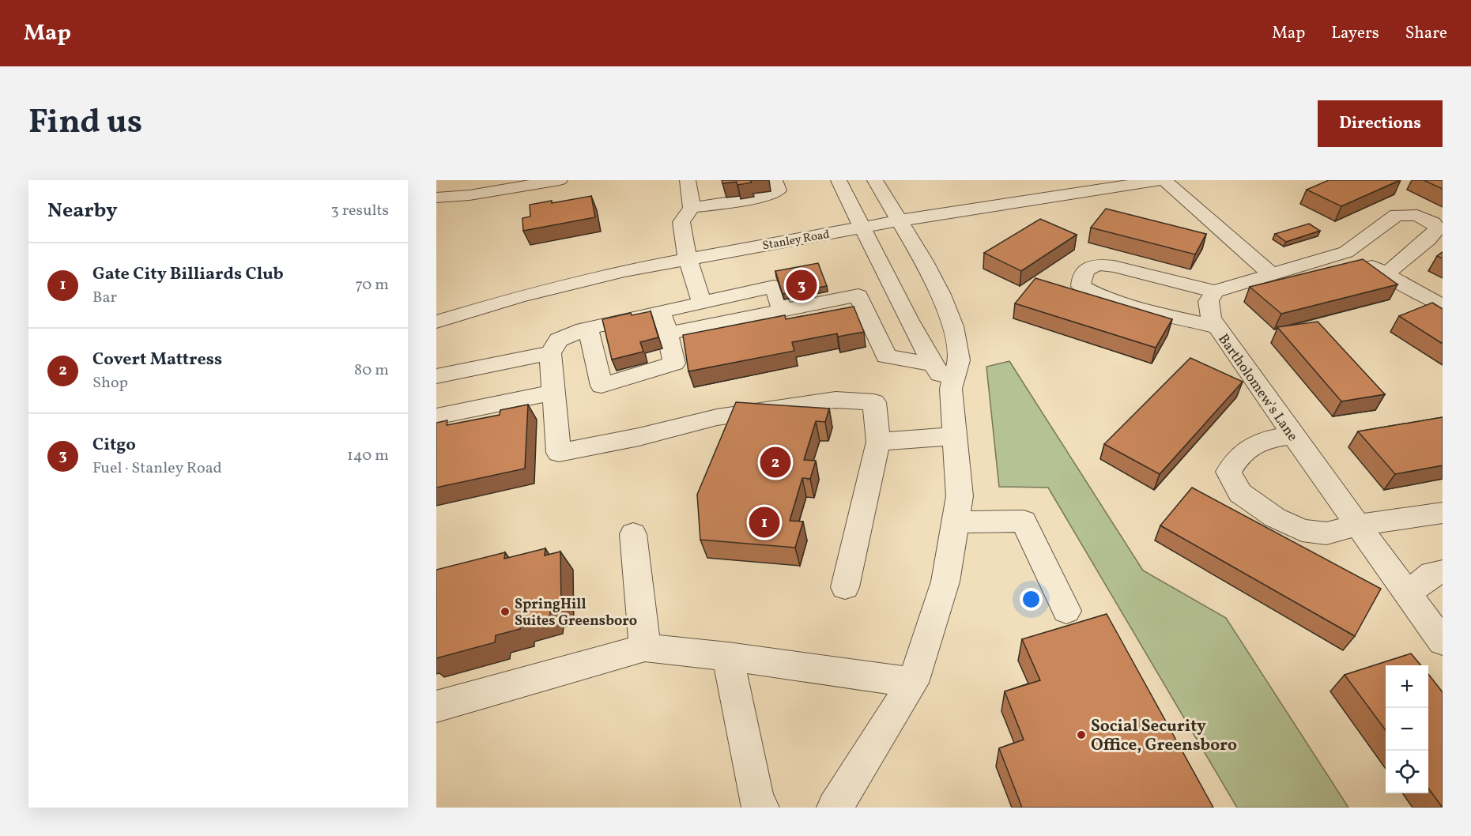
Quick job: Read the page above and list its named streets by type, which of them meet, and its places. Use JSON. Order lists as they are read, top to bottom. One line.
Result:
{"streets":{"street":["Stanley Road","Bartholomew's Lane"]},"places":["SpringHill Suites Greensboro","Social Security Office, Greensboro"],"page":{"header":"Map","nav":["Map","Layers","Share"],"title":"Find us","buttons":"Directions","heading":["Nearby","3 results"],"list":[{"mark":"1","name":"Gate City Billiards Club","note":"Bar","value":"70 m"},{"mark":"2","name":"Covert Mattress","note":"Shop","value":"80 m"},{"mark":"3","name":"Citgo","note":"Fuel · Stanley Road","value":"140 m"}],"pins":["3","2","1"],"map_buttons":["+","−"]}}
